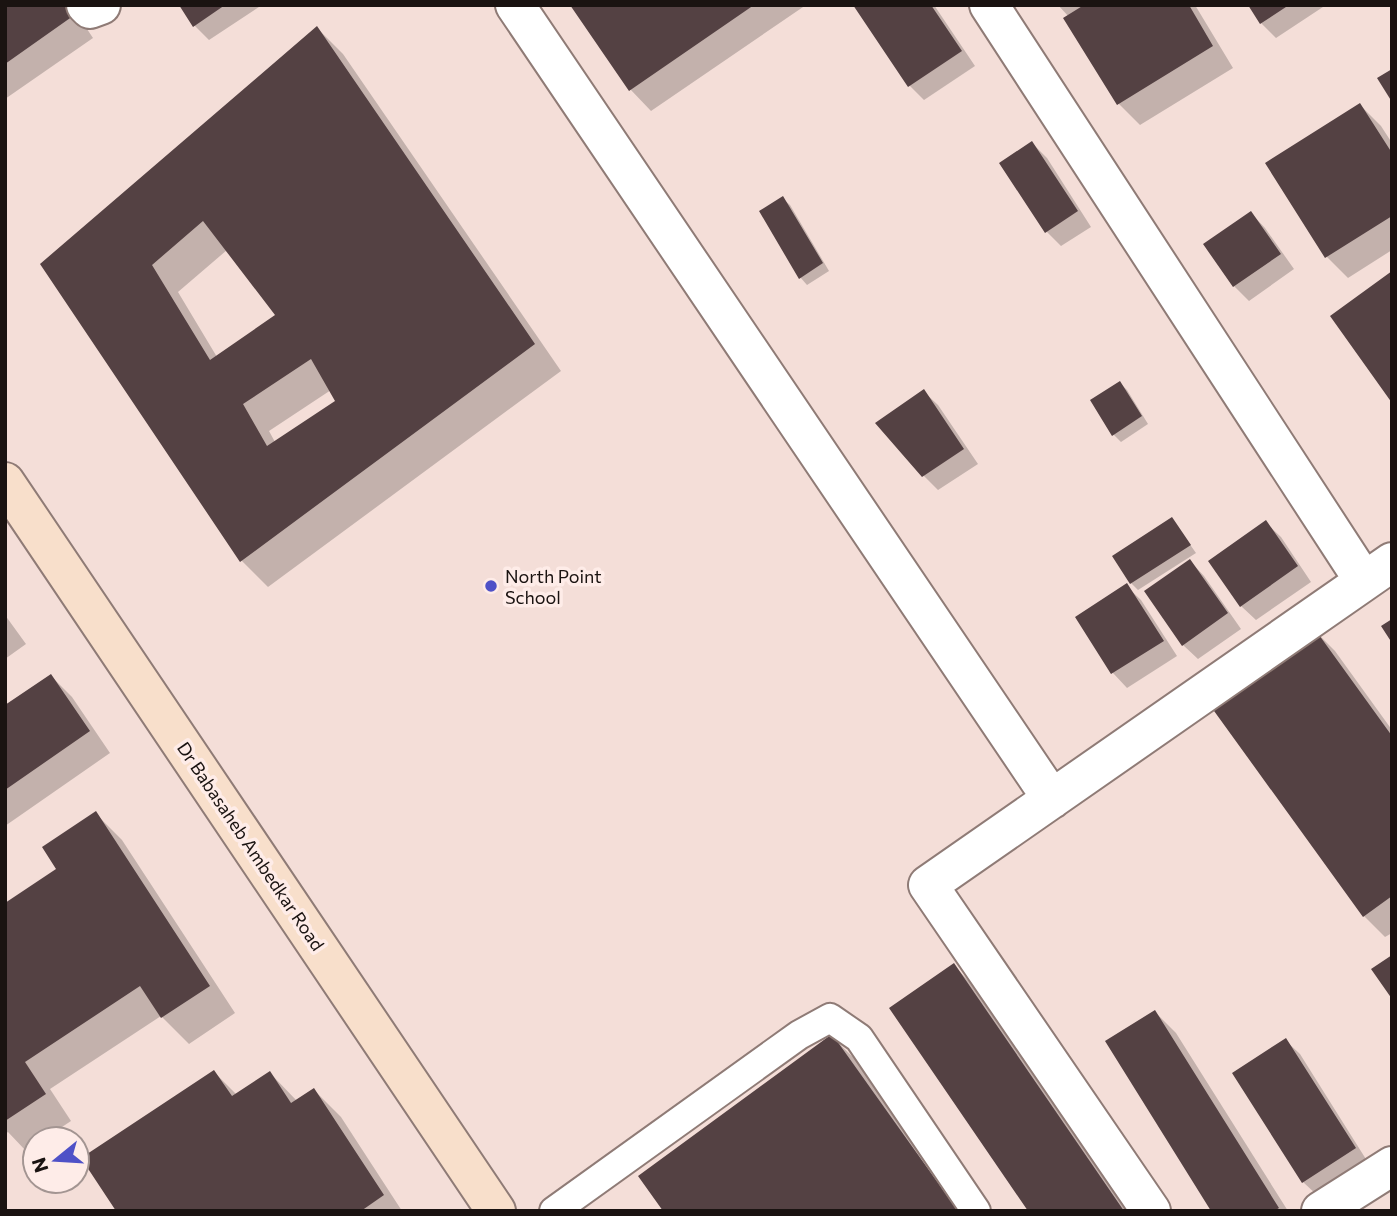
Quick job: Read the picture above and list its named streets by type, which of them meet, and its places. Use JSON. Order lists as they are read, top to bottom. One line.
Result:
{"streets":{"street":["Dr Babasaheb Ambedkar Road"]},"places":["North Point School"],"north":"left"}
